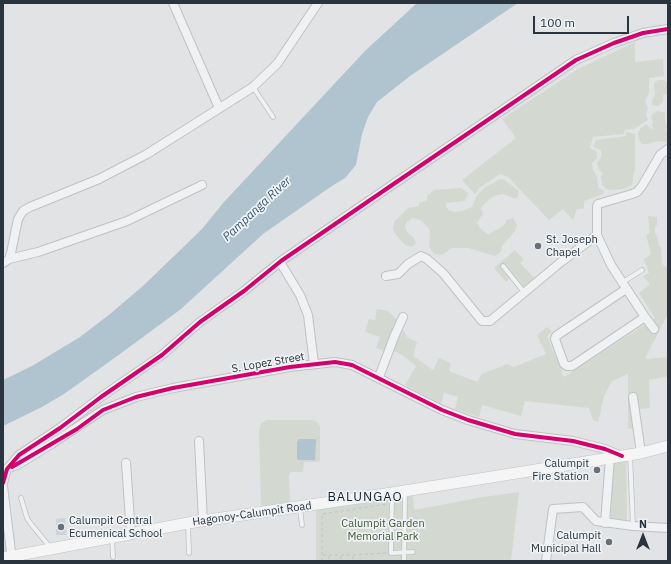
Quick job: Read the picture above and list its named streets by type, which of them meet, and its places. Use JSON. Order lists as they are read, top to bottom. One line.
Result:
{"streets":{"main road":["Hagonoy-Calumpit Road"],"street":["S. Lopez Street"]},"crossings":[["S. Lopez Street","Hagonoy-Calumpit Road"]],"districts":["BALUNGAO"],"water":["Pampanga River"],"parks":["Calumpit Garden Memorial Park"],"places":["St. Joseph Chapel","Calumpit Fire Station","Calumpit Central Ecumenical School","Calumpit Municipal Hall"],"scale_bar":"100 m","north":"top"}
